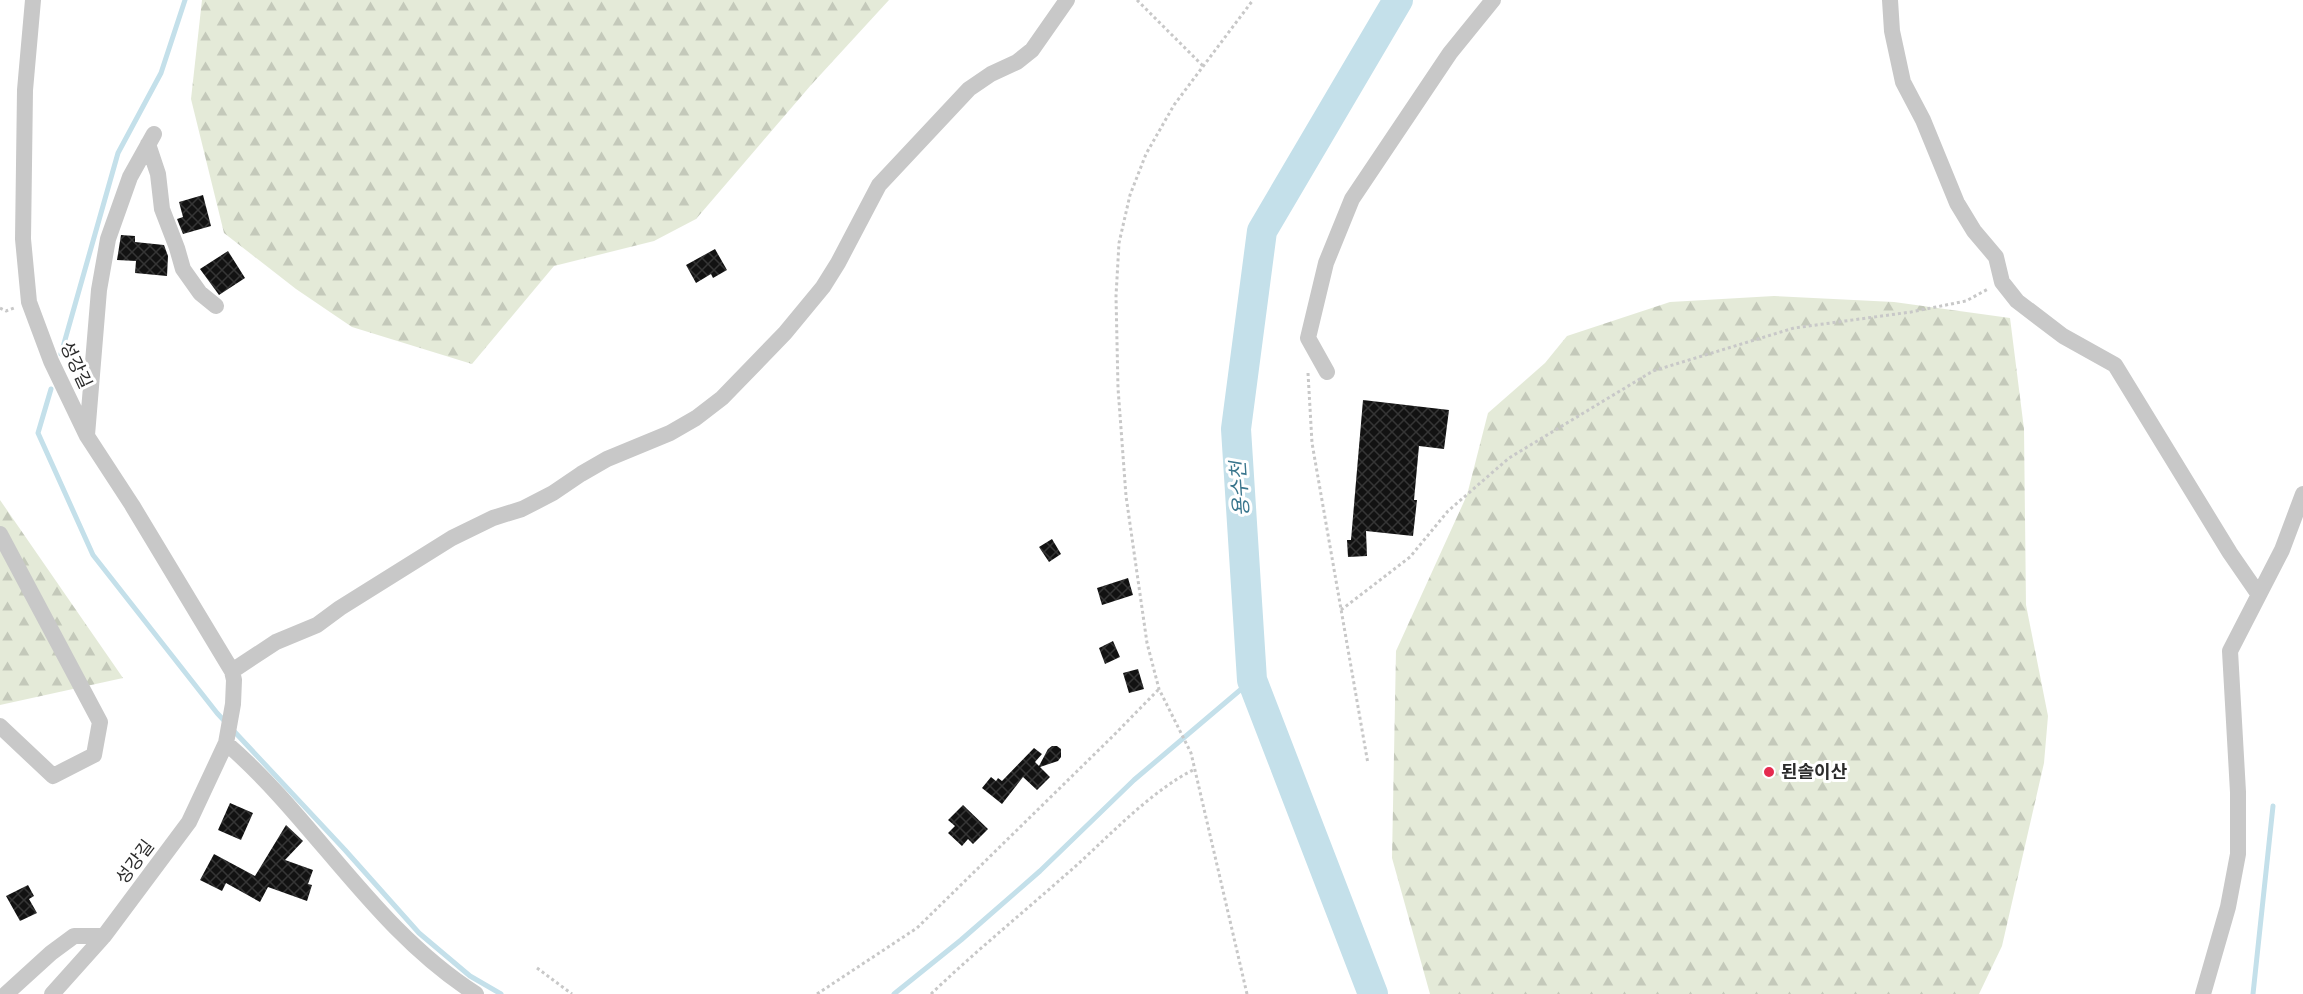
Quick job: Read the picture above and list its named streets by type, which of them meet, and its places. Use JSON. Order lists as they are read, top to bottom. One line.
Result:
{"streets":{"street":["성강길"]},"water":["용수천"],"places":["된솔이산"]}
